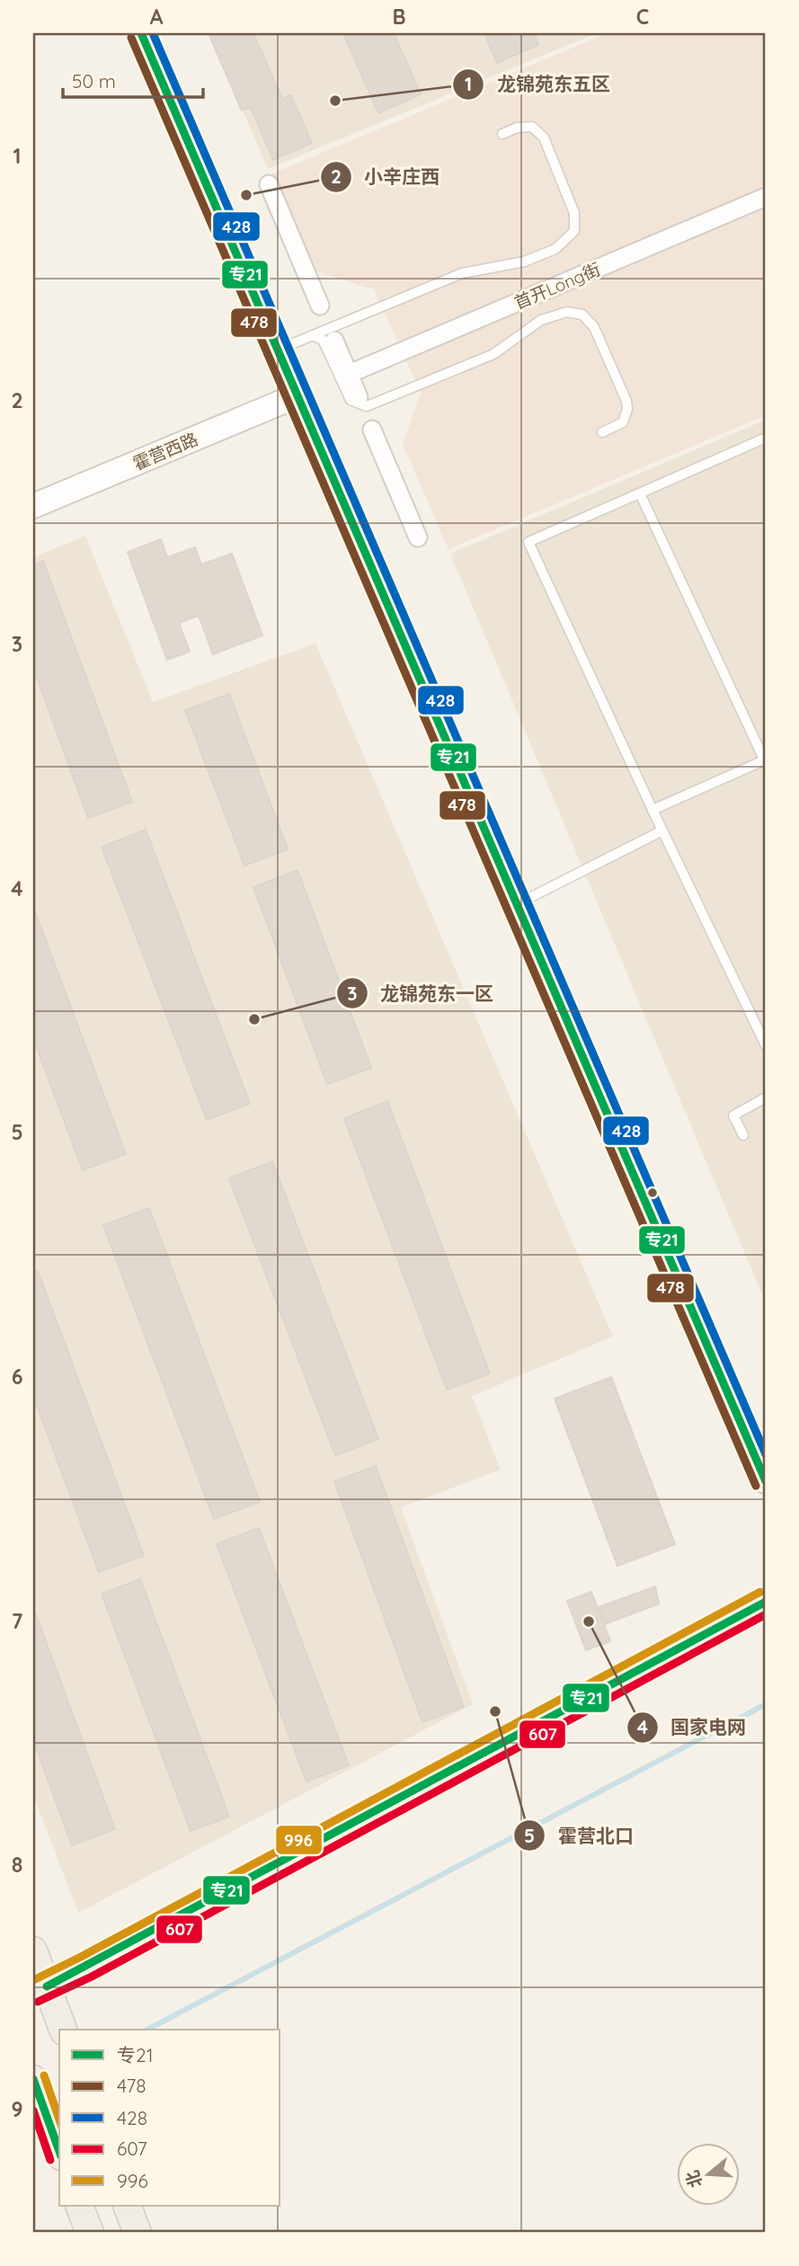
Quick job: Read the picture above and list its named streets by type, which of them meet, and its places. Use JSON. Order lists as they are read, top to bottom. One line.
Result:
{"streets":{"street":["首开Long街","霍营西路"]},"places":["龙锦苑东五区","小辛庄西","龙锦苑东一区","国家电网","霍营北口"],"lines":["transit line 专21","transit line 428","transit line 478","transit line 996","transit line 607"],"legend":["专21","478","428","607","996"],"scale_bar":"50 m","north":"left","grid":{"columns":["A","B","C"],"rows":["1","2","3","4","5","6","7","8","9"]}}
